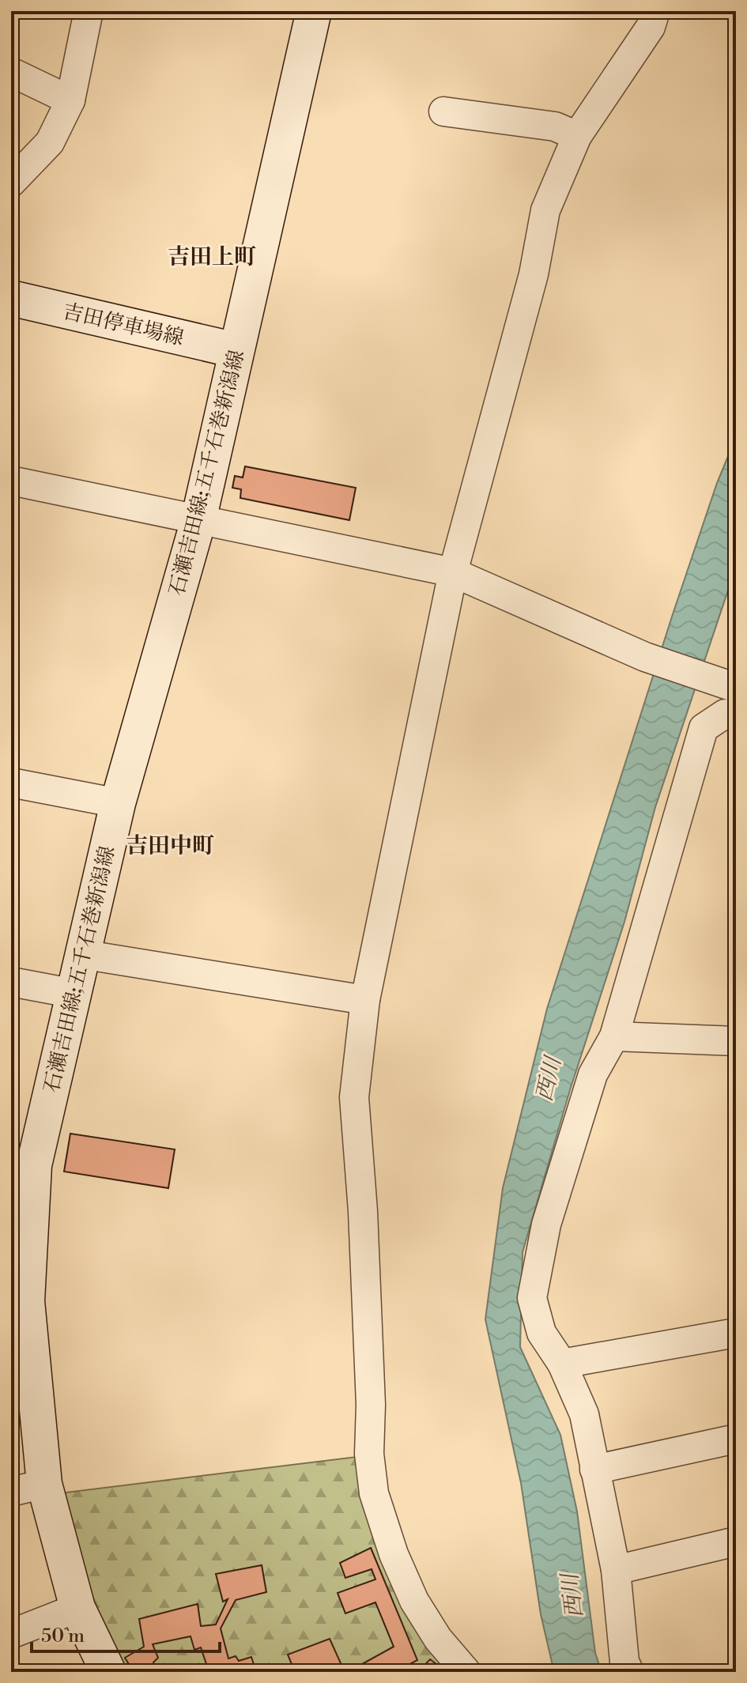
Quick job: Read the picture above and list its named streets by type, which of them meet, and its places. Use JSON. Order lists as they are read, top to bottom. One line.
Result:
{"streets":{"main road":["吉田停車場線","石瀬吉田線;五千石巻新潟線"]},"crossings":[["吉田停車場線","石瀬吉田線;五千石巻新潟線"]],"districts":["吉田上町","吉田中町"],"water":["西川"],"scale_bar":"50 m"}
